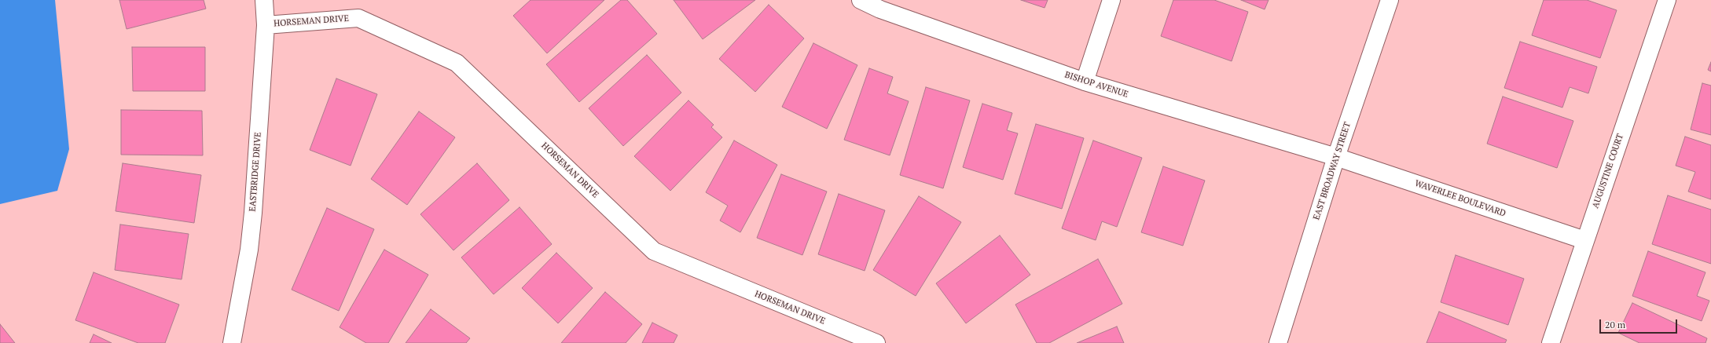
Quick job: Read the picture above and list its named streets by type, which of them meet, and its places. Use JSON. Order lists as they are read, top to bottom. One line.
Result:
{"streets":{"street":["HORSEMAN DRIVE","BISHOP AVENUE","EAST BROADWAY STREET","AUGUSTINE COURT","EASTBRIDGE DRIVE","WAVERLEE BOULEVARD"]},"crossings":[["HORSEMAN DRIVE","EASTBRIDGE DRIVE"],["BISHOP AVENUE","EAST BROADWAY STREET"],["BISHOP AVENUE","WAVERLEE BOULEVARD"],["EAST BROADWAY STREET","WAVERLEE BOULEVARD"],["AUGUSTINE COURT","WAVERLEE BOULEVARD"]],"scale_bar":"20 m"}
